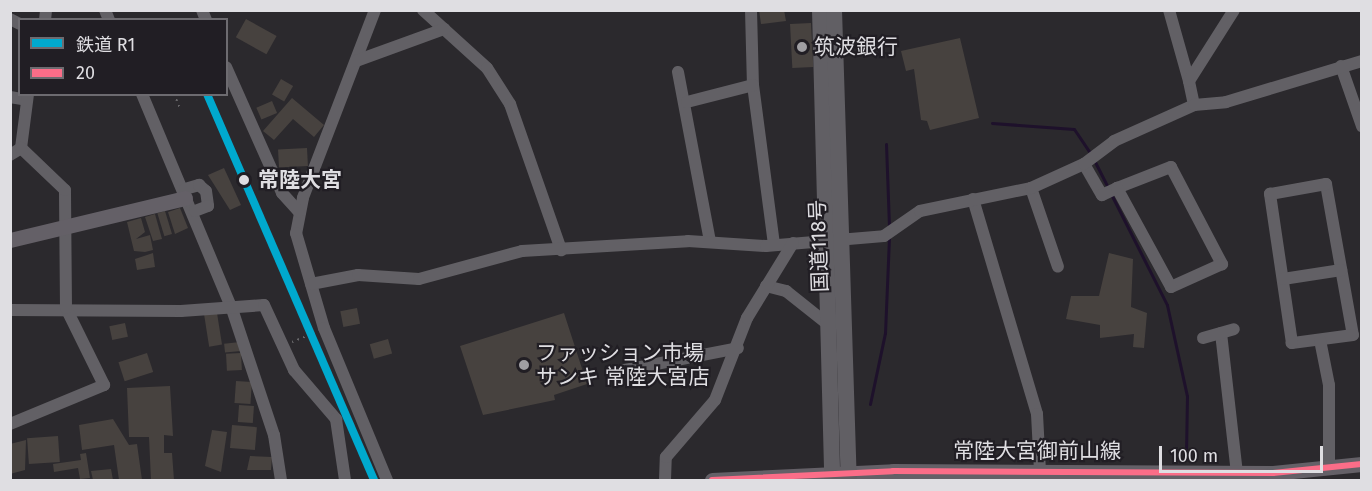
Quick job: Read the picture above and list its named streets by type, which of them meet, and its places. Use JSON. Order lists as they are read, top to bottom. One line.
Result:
{"streets":{"highway":["国道118号"],"main road":["常陸大宮御前山線"]},"crossings":[["国道118号","常陸大宮御前山線"]],"places":["筑波銀行","常陸大宮","ファッション市場 サンキ 常陸大宮店"],"lines":["rail line R1","transit line 20"],"legend":["鉄道 R1","20"],"scale_bar":"100 m"}
